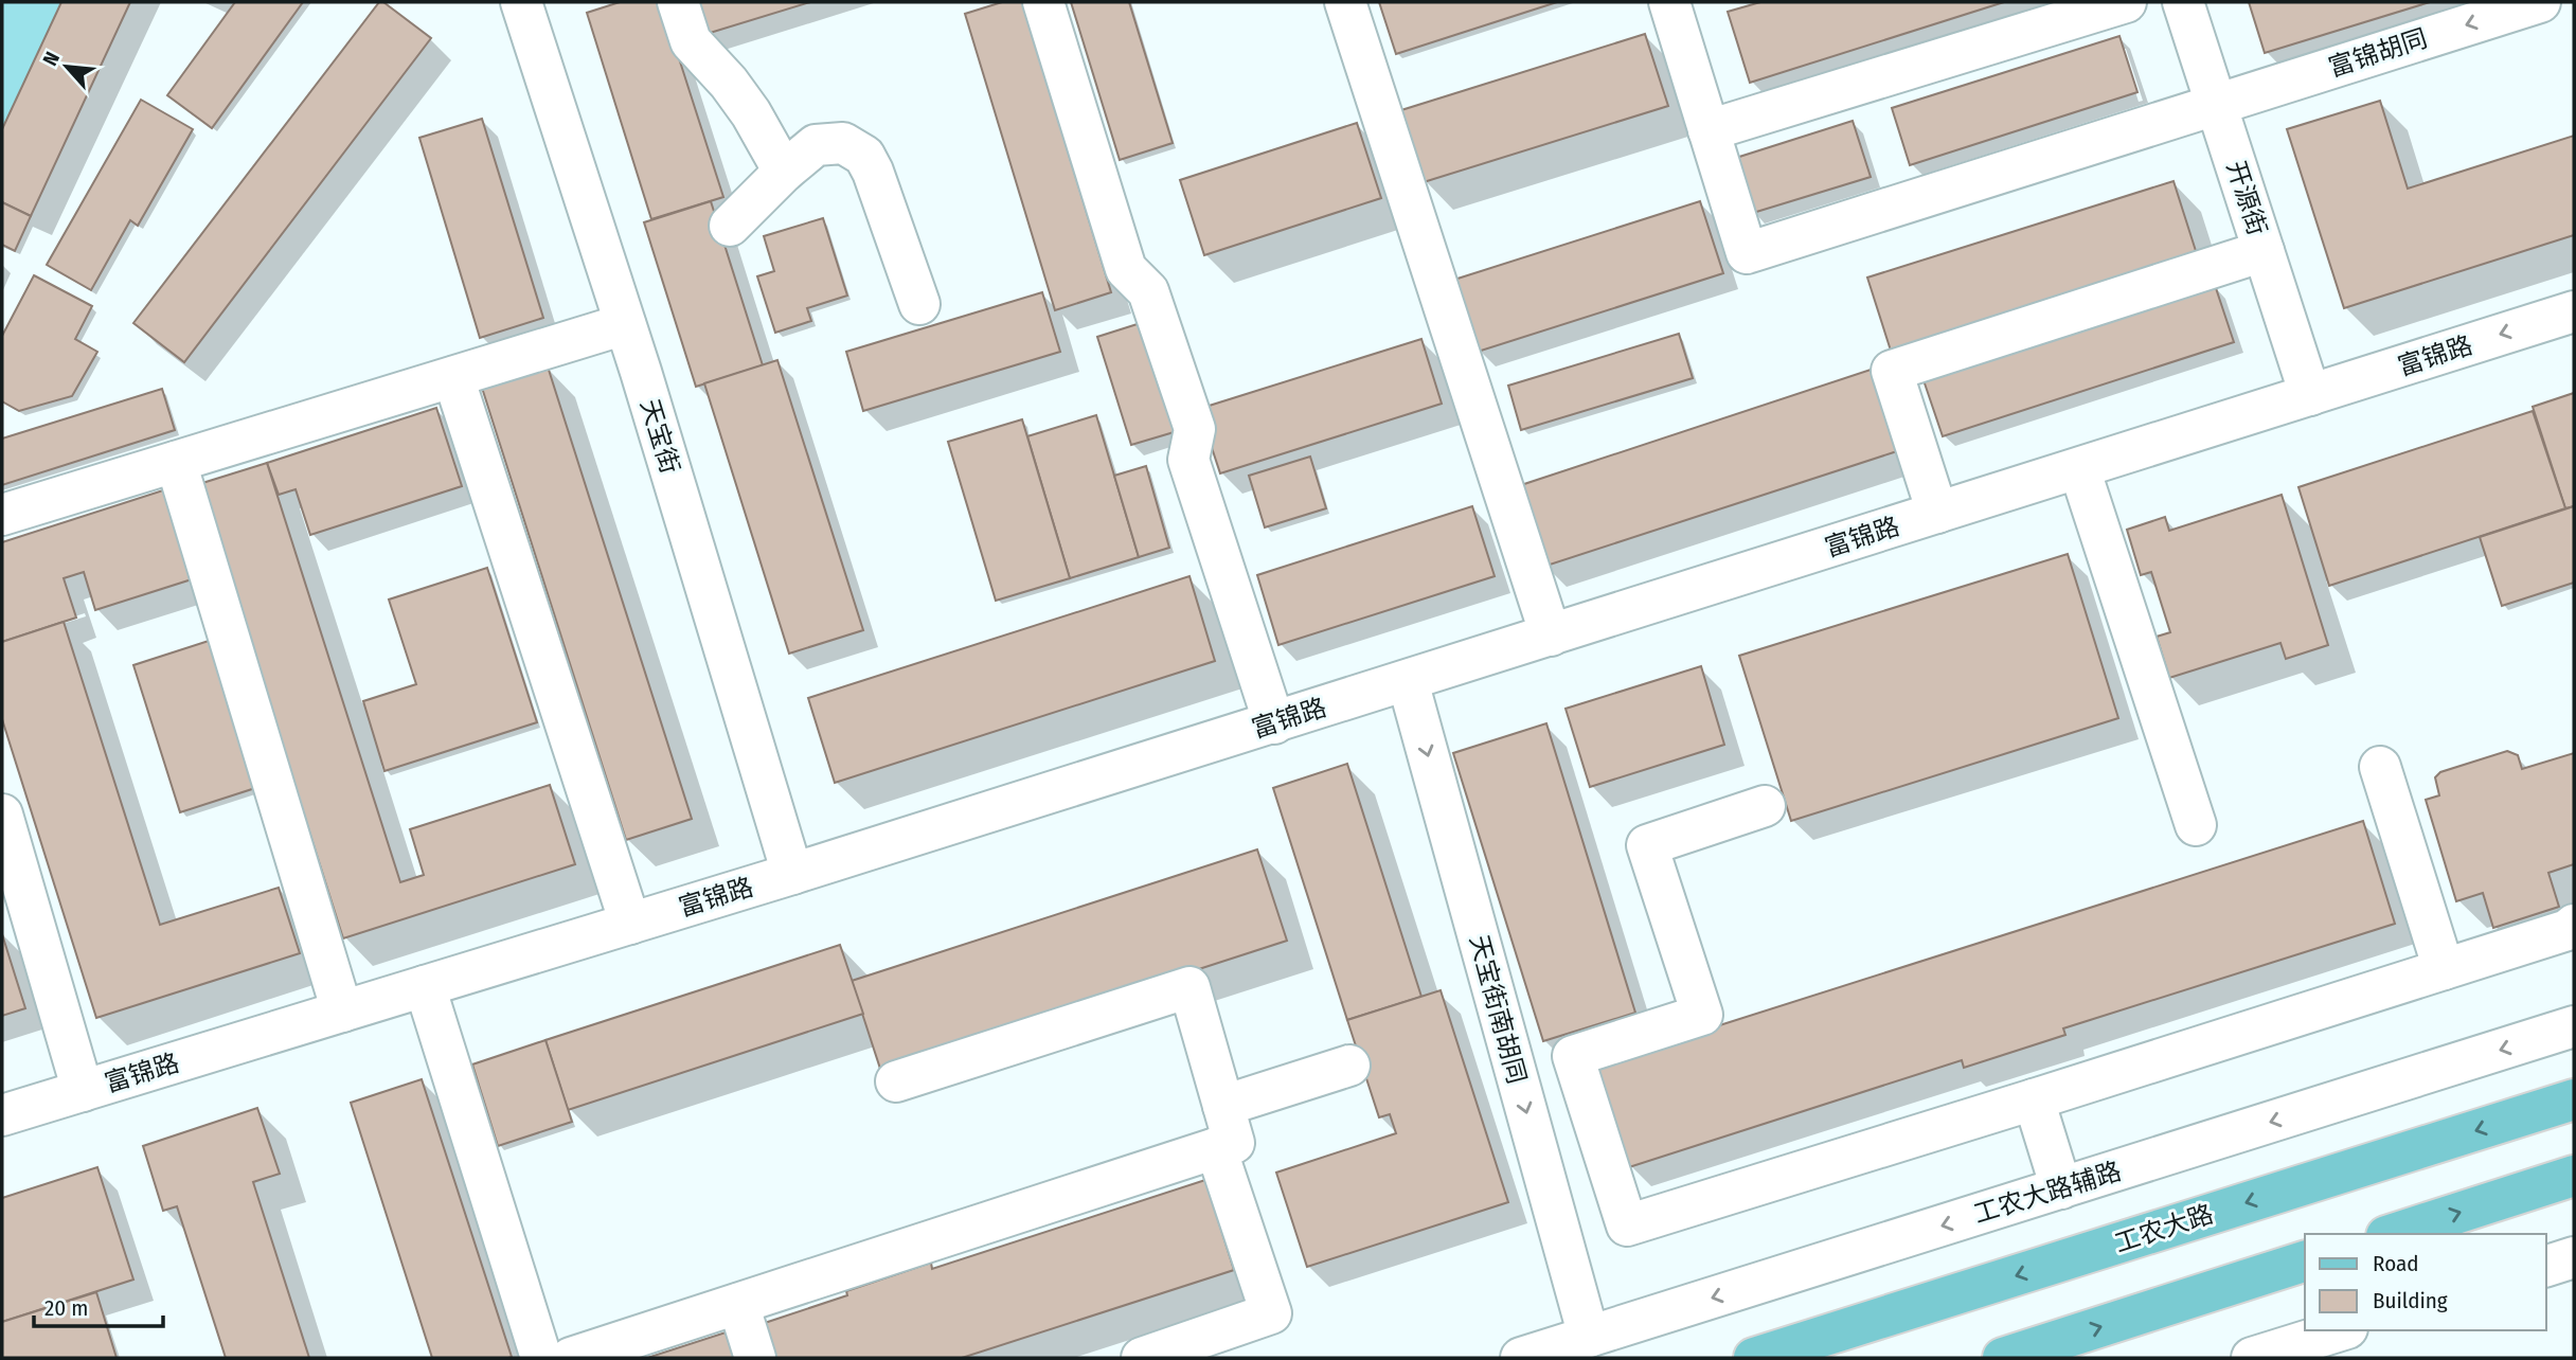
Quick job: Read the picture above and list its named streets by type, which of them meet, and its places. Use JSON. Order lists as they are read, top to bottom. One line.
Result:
{"streets":{"main road":["工农大路"],"street":["富锦胡同","开源街","富锦路","天宝街","天宝街南胡同","工农大路辅路"]},"crossings":[["富锦胡同","开源街"],["开源街","富锦路"],["富锦路","天宝街"],["富锦路","天宝街南胡同"],["天宝街南胡同","工农大路辅路"]],"one_way":["富锦胡同","天宝街南胡同"],"legend":["Road","Building"],"scale_bar":"20 m","north":"top left"}
